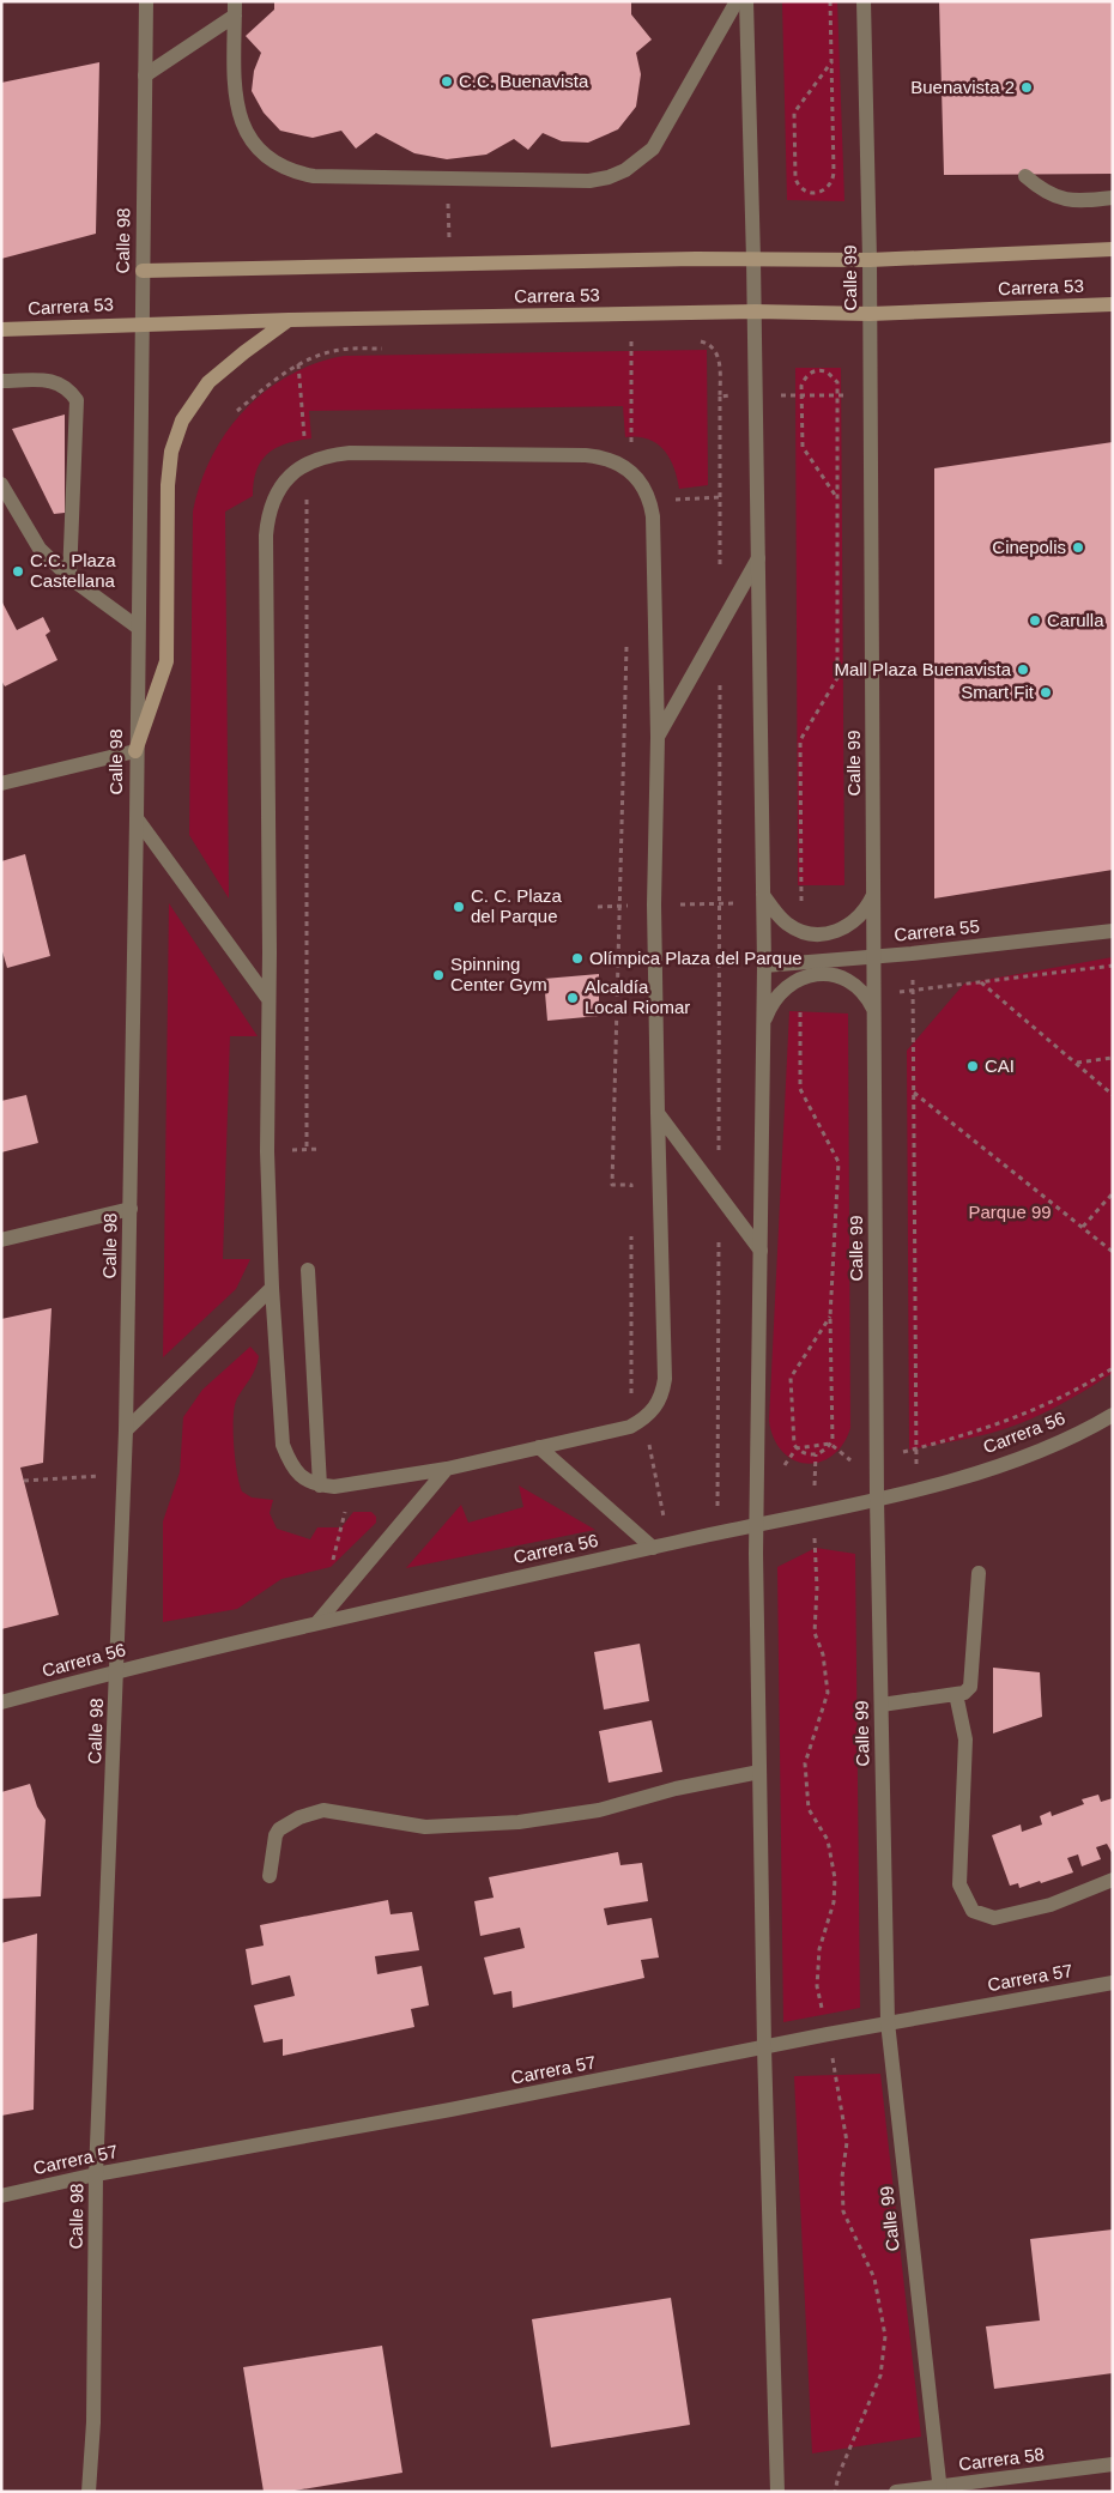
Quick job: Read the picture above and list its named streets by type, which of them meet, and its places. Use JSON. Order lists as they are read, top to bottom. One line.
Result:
{"streets":{"main road":["Carrera 53"],"street":["Calle 98","Calle 99","Carrera 55","Carrera 56","Carrera 57","Carrera 58"]},"crossings":[["Calle 98","Carrera 53"],["Calle 98","Carrera 56"],["Calle 98","Carrera 57"],["Calle 99","Carrera 53"],["Calle 99","Carrera 55"],["Calle 99","Carrera 56"],["Calle 99","Carrera 57"],["Calle 99","Carrera 58"]],"parks":["Parque 99"],"places":["C.C. Buenavista","Buenavista 2","Cinepolis","C.C. Plaza Castellana","Carulla","Mall Plaza Buenavista","Smart Fit","C. C. Plaza del Parque","Olímpica Plaza del Parque","Spinning Center Gym","Alcaldía Local Riomar","CAI"]}
